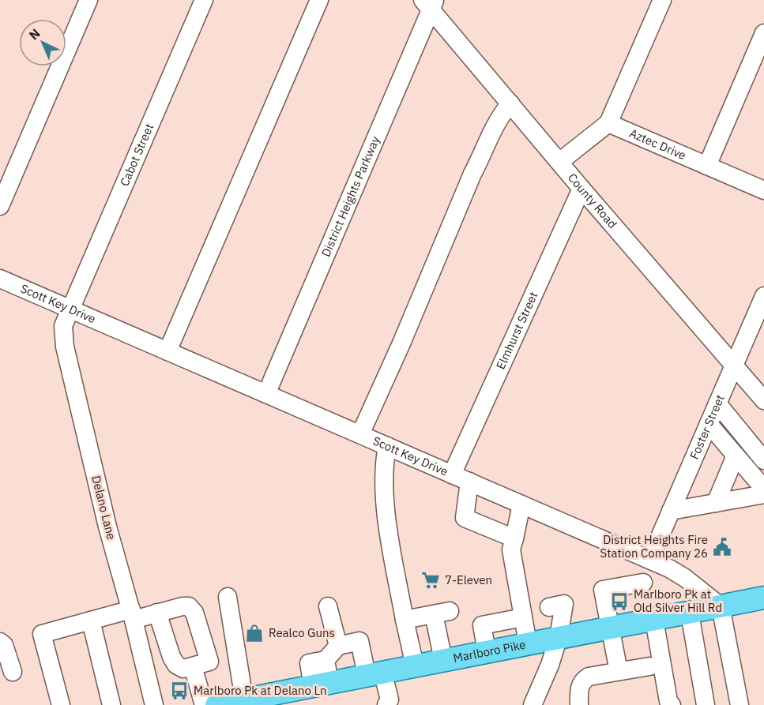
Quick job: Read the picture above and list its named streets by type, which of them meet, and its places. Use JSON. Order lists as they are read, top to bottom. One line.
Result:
{"streets":{"main road":["Marlboro Pike"],"street":["Aztec Drive","Cabot Street","District Heights Parkway","County Road","Scott Key Drive","Elmhurst Street","Foster Street","Delano Lane"]},"crossings":[["Cabot Street","Scott Key Drive"],["Cabot Street","Delano Lane"],["District Heights Parkway","County Road"],["District Heights Parkway","Scott Key Drive"],["County Road","Elmhurst Street"],["County Road","Foster Street"],["Scott Key Drive","Elmhurst Street"],["Scott Key Drive","Foster Street"],["Scott Key Drive","Delano Lane"],["Scott Key Drive","Marlboro Pike"]],"places":{"public building":["District Heights Fire Station Company 26"],"supermarket":["7-Eleven"],"bus stop":["Marlboro Pk at Old Silver Hill Rd","Marlboro Pk at Delano Ln"],"shop":["Realco Guns"]},"north":"top left"}
